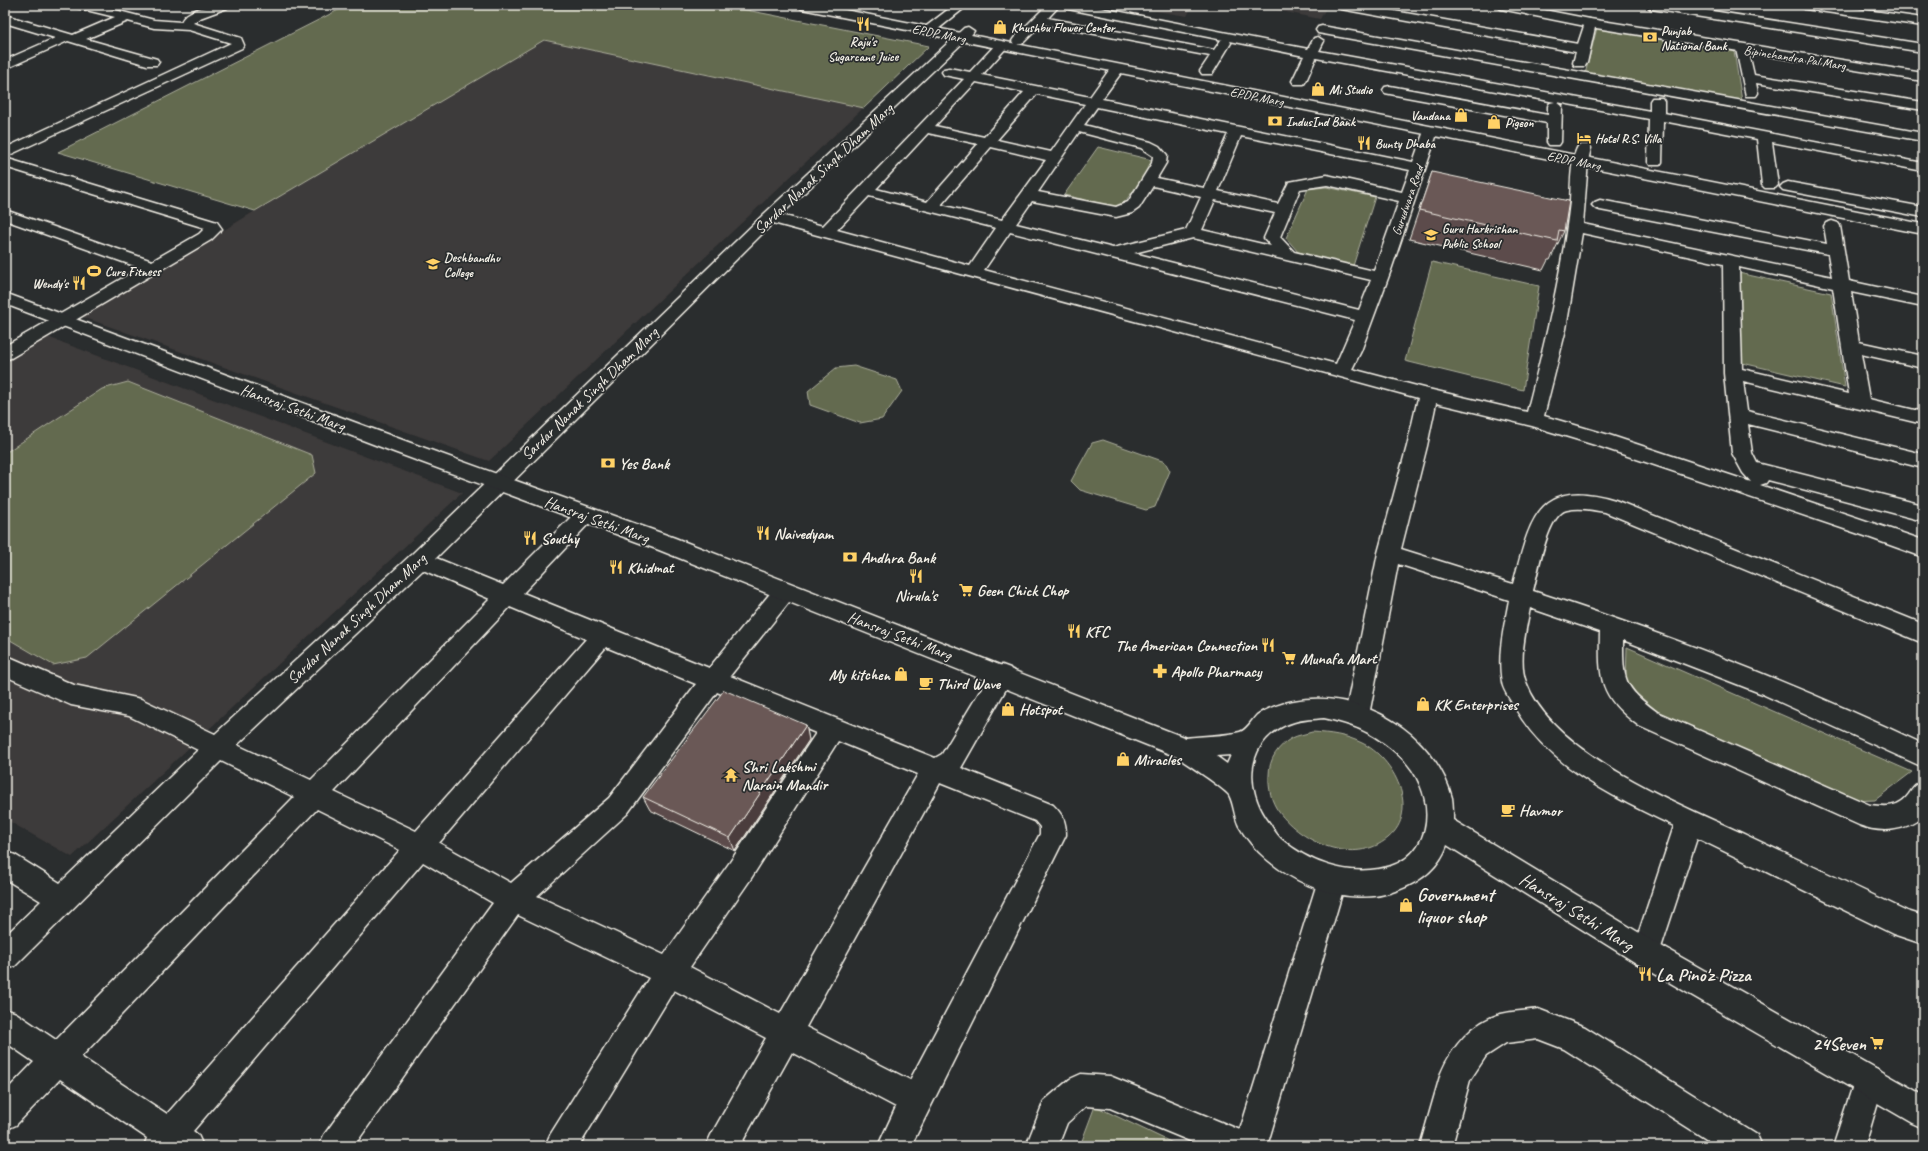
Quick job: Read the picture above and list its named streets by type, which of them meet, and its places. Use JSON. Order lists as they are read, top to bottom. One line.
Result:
{"streets":{"street":["EPDP Marg","Bipinchandra Pal Marg","Sardar Nanak Singh Dham Marg","Gurudwara Road","Hansraj Sethi Marg"]},"crossings":[["EPDP Marg","Sardar Nanak Singh Dham Marg"],["EPDP Marg","Gurudwara Road"],["Sardar Nanak Singh Dham Marg","Hansraj Sethi Marg"]],"places":{"restaurant":["Raju's Sugarcane Juice","Bunty Dhaba","Wendy's","Naivedyam","Southy","Khidmat","Nirula's","KFC","The American Connection","La Pino'z Pizza"],"shop":["Khushbu Flower Center","Mi Studio","Vandana","Pigeon","My kitchen","KK Enterprises","Hotspot","Miracles","Government liquor shop"],"bank":["Punjab National Bank","IndusInd Bank","Yes Bank","Andhra Bank"],"hotel":["Hotel R.S. Villa"],"school or university":["Guru Harkrishan Public School","Deshbandhu College"],"sports":["Cure Fitness"],"supermarket":["Geen Chick Chop","Munafa Mart","24Seven"],"pharmacy":["Apollo Pharmacy"],"cafe":["Third Wave","Havmor"],"temple":["Shri Lakshmi Narain Mandir"]}}
